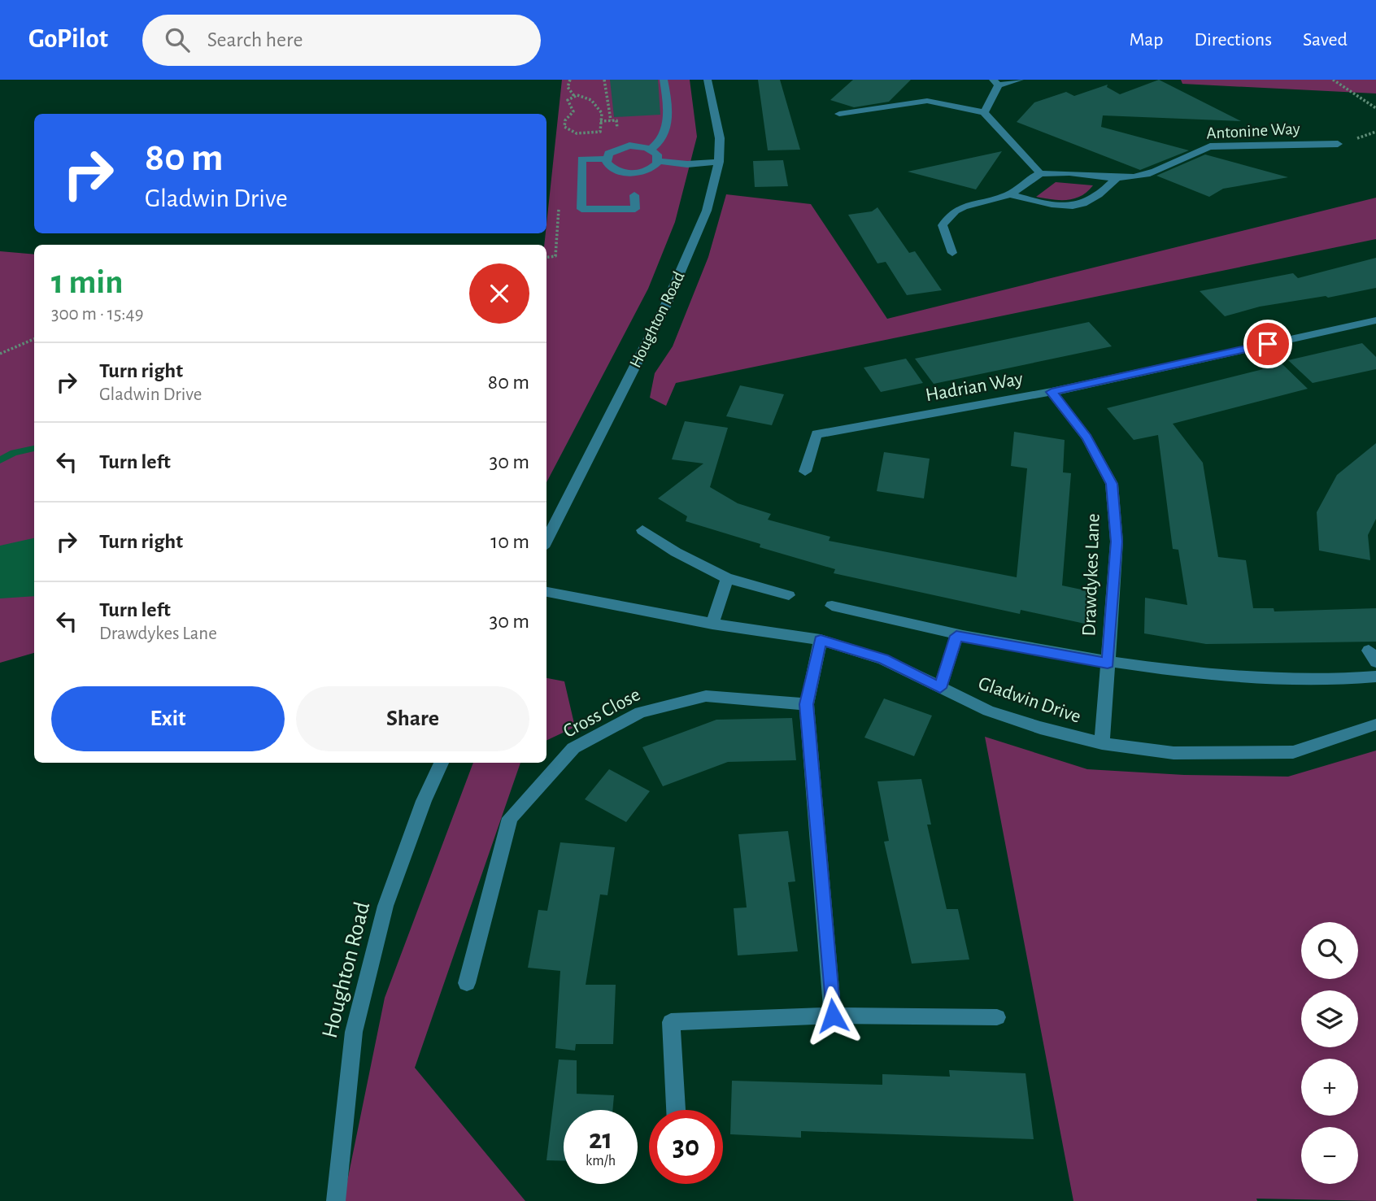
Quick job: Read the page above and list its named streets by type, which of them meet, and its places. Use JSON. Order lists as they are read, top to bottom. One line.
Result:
{"streets":{"street":["Antonine Way","Houghton Road","Hadrian Way","Drawdykes Lane","Gladwin Drive","Cross Close"]},"crossings":[["Hadrian Way","Drawdykes Lane"],["Drawdykes Lane","Gladwin Drive"]],"page":{"header":"GoPilot","search":"Search here","nav":["Map","Directions","Saved"],"turn":["80 m","Gladwin Drive"],"heading":["1 min","300 m · 15:49"],"list":[{"name":"Turn right","note":"Gladwin Drive","value":"80 m"},{"name":"Turn left","value":"30 m"},{"name":"Turn right","value":"10 m"},{"name":"Turn left","note":"Drawdykes Lane","value":"30 m"}],"buttons":["Exit","Share"],"map_buttons":["+","−"],"speed":"21 km/h","limit":"30"}}
